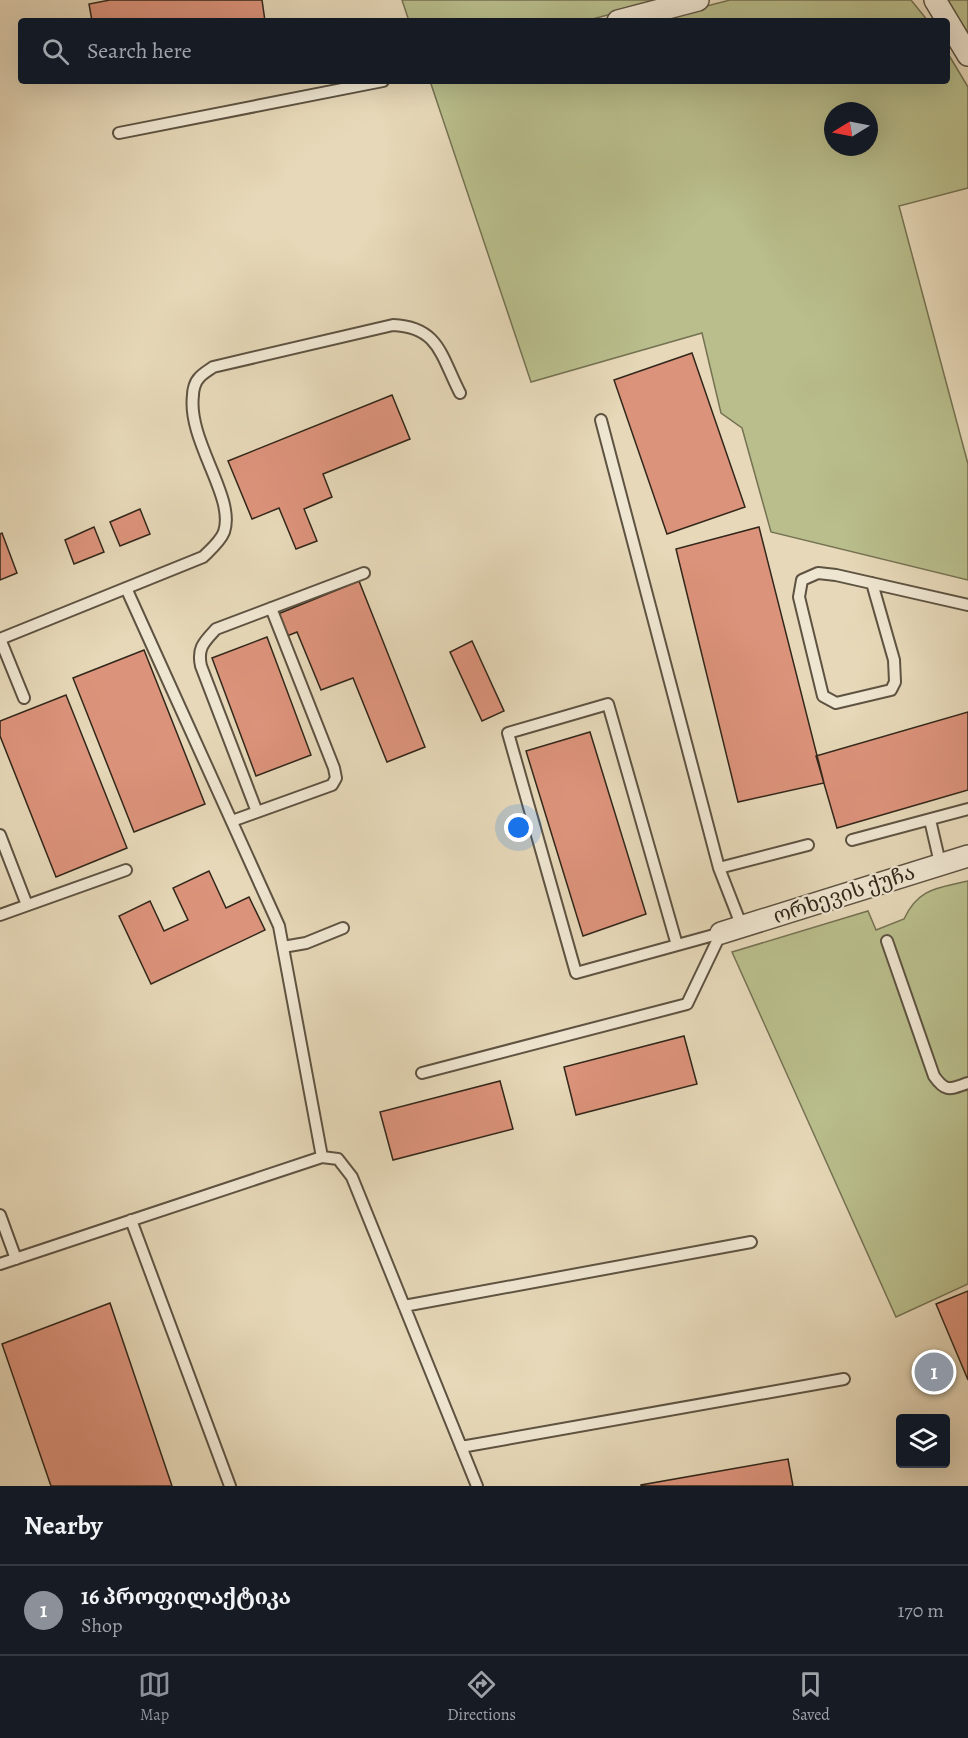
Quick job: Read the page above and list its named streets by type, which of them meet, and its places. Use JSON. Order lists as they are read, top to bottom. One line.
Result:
{"streets":{"street":["ორხევის ქუჩა"]},"north":"left","page":{"search":"Search here","pins":"1","heading":"Nearby","list":[{"mark":"1","name":"16 პროფილაქტიკა","note":"Shop","value":"170 m"}],"nav":["Map","Directions","Saved"]}}
